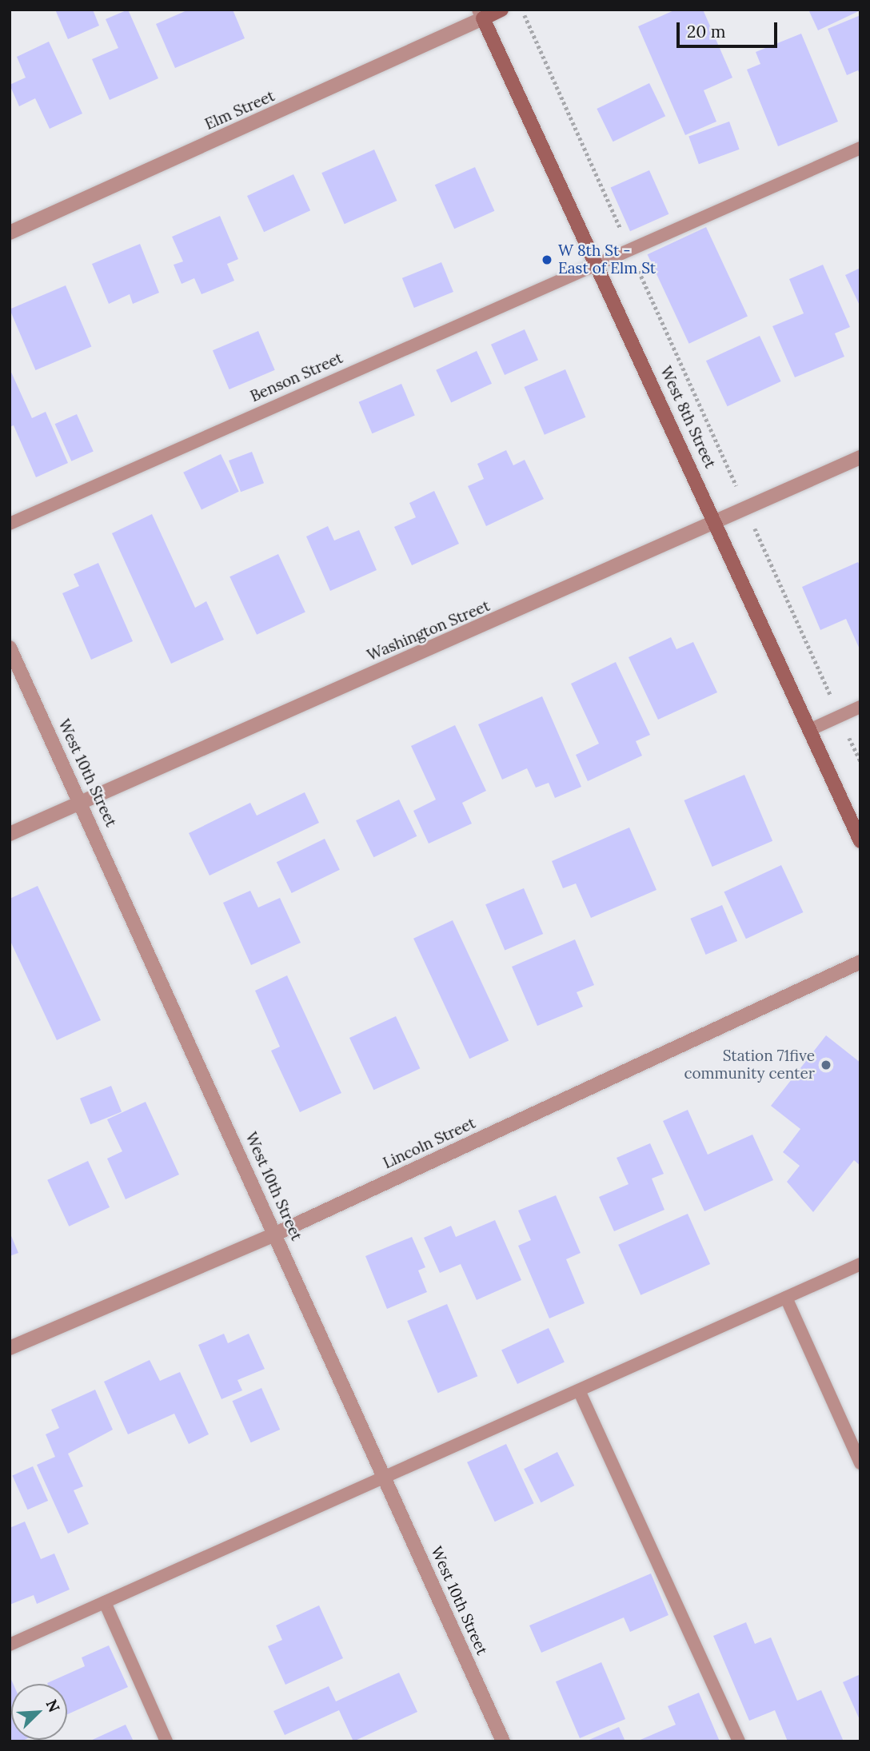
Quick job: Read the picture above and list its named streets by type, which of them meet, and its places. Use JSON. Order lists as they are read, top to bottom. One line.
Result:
{"streets":{"main road":["West 8th Street"],"street":["Elm Street","Washington Street","West 10th Street","Lincoln Street"],"lane":["Benson Street"]},"crossings":[["Elm Street","West 8th Street"],["Benson Street","West 8th Street"],["West 8th Street","Washington Street"],["Washington Street","West 10th Street"],["West 10th Street","Lincoln Street"]],"places":["W 8th St - East of Elm St","Station 71five community center"],"scale_bar":"20 m","north":"top right"}
